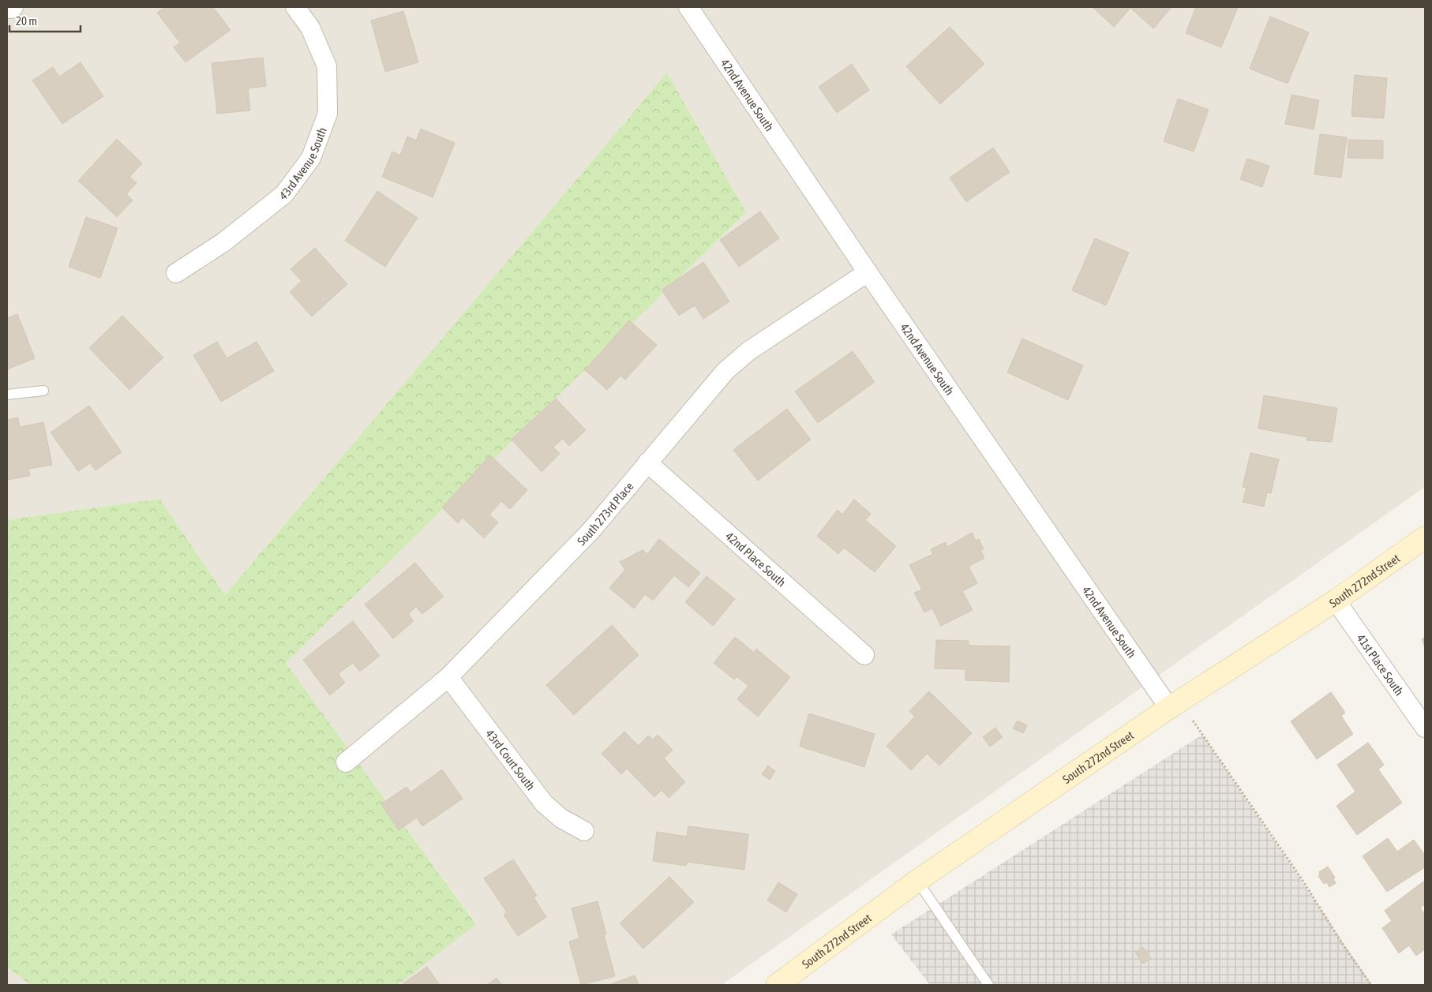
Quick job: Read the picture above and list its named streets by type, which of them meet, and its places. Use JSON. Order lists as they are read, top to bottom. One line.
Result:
{"streets":{"main road":["South 272nd Street"],"street":["42nd Avenue South","43rd Avenue South","South 273rd Place","42nd Place South","41st Place South","43rd Court South"]},"crossings":[["42nd Avenue South","South 273rd Place"],["42nd Avenue South","South 272nd Street"],["South 273rd Place","42nd Place South"],["South 273rd Place","43rd Court South"],["South 272nd Street","41st Place South"]],"scale_bar":"20 m"}
